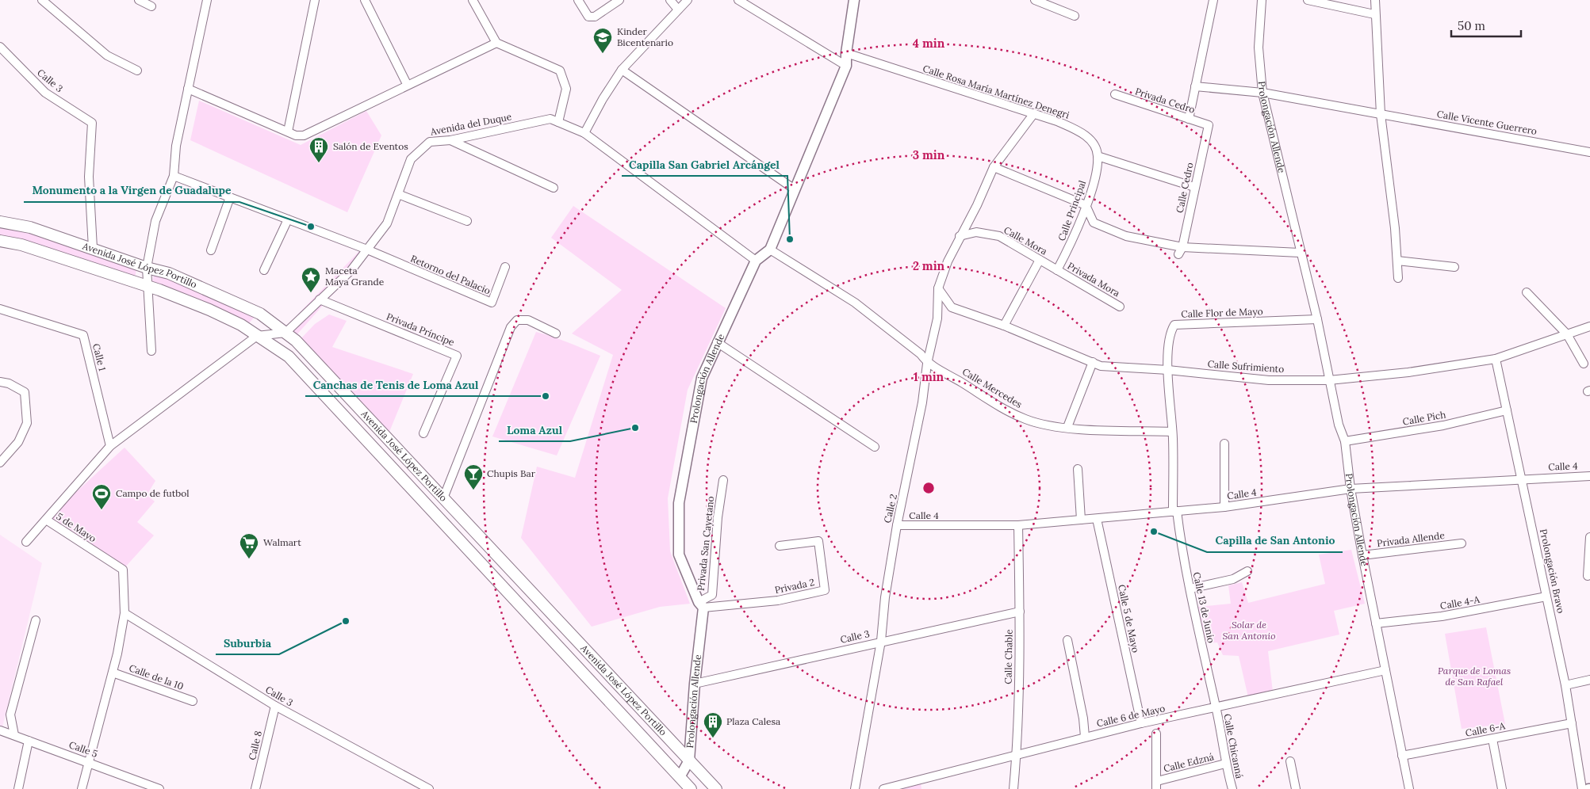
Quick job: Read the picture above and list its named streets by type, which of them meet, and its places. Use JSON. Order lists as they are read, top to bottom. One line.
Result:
{"streets":{"main road":["Avenida José López Portillo"],"street":["Calle 3","Calle Rosa María Martínez Denegri","Privada Cedro","Calle Vicente Guerrero","Avenida del Duque","Prolongación Allende","Calle Cedro","Calle Principal","Calle Mora","Retorno del Palacio","Privada Mora","Calle Flor de Mayo","Privada Príncipe","Calle 1","Calle Sufrimiento","Calle Mercedes","Calle Pich","Calle 4","Calle 2","5 de Mayo","Privada Allende","Privada San Cayetano","Prolongación Bravo","Privada 2","Calle 4-A","Calle 13 de Junio","Calle 5 de Mayo","Calle Chable","Calle de la 10","Calle 6 de Mayo","Calle 6-A","Calle 8","Calle Chicanná","Calle 5","Calle Edzná"]},"crossings":[["Calle 3","Prolongación Allende"],["Calle 3","Avenida José López Portillo"],["Calle 3","Calle 2"],["Calle 3","5 de Mayo"],["Calle 3","Calle Chable"],["Calle 3","Calle 8"],["Calle Rosa María Martínez Denegri","Prolongación Allende"],["Calle Rosa María Martínez Denegri","Calle Principal"],["Calle Rosa María Martínez Denegri","Calle 2"],["Privada Cedro","Calle Cedro"],["Calle Vicente Guerrero","Prolongación Allende"],["Avenida del Duque","Avenida José López Portillo"],["Avenida del Duque","Retorno del Palacio"],["Avenida del Duque","Privada Príncipe"],["Prolongación Allende","Avenida José López Portillo"],["Prolongación Allende","Calle Flor de Mayo"],["Prolongación Allende","Calle Sufrimiento"],["Prolongación Allende","Calle Mercedes"],["Prolongación Allende","Calle Pich"],["Prolongación Allende","Calle 4"],["Prolongación Allende","Privada Allende"],["Prolongación Allende","Privada San Cayetano"],["Prolongación Allende","Privada 2"],["Prolongación Allende","Calle 4-A"],["Prolongación Allende","Calle 6 de Mayo"],["Prolongación Allende","Calle 6-A"],["Calle Principal","Calle Mora"],["Calle Principal","Privada Mora"],["Calle Mora","Privada Mora"],["Calle Mora","Calle Sufrimiento"],["Calle Mora","Calle 2"],["Avenida José López Portillo","5 de Mayo"],["Calle Flor de Mayo","Calle Sufrimiento"],["Calle Flor de Mayo","Calle 13 de Junio"],["Calle 1","5 de Mayo"],["Calle Sufrimiento","Calle 2"],["Calle Sufrimiento","Prolongación Bravo"],["Calle Sufrimiento","Calle 13 de Junio"],["Calle Mercedes","Calle 2"],["Calle Mercedes","Calle 13 de Junio"],["Calle Pich","Prolongación Bravo"],["Calle 4","Calle 2"],["Calle 4","Prolongación Bravo"],["Calle 4","Calle 13 de Junio"],["Calle 4","Calle 5 de Mayo"],["Calle 4","Calle Chable"],["5 de Mayo","Calle de la 10"],["5 de Mayo","Calle 5"],["Privada San Cayetano","Privada 2"],["Prolongación Bravo","Calle 4-A"],["Prolongación Bravo","Calle 6-A"],["Calle 13 de Junio","Calle 6 de Mayo"],["Calle 13 de Junio","Calle Chicanná"],["Calle 5 de Mayo","Calle 6 de Mayo"],["Calle Chable","Calle 6 de Mayo"],["Calle 6 de Mayo","Calle Chicanná"],["Calle Chicanná","Calle Edzná"]],"parks":["Solar de San Antonio","Parque de Lomas de San Rafael"],"places":{"school or university":["Kinder Bicentenario"],"building":["Salón de Eventos","Plaza Calesa"],"other":["Monumento a la Virgen de Guadalupe","Capilla San Gabriel Arcángel","Canchas de Tenis de Loma Azul","Loma Azul","Capilla de San Antonio","Suburbia"],"place":["Maceta Maya Grande"],"bar":["Chupis Bar"],"sports":["Campo de futbol"],"supermarket":["Walmart"]},"scale_bar":"50 m","rings":["4 min","3 min","2 min","1 min"]}
